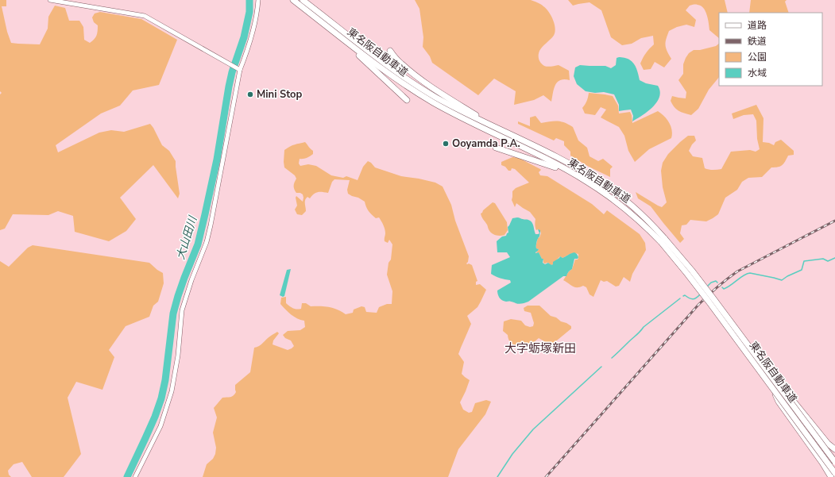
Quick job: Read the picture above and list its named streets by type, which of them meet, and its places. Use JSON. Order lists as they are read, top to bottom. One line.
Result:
{"streets":{"highway":["東名阪自動車道"]},"districts":["大字蛎塚新田"],"water":["大山田川"],"places":["Mini Stop","Ooyamda P.A."],"legend":["道路","鉄道","公園","水域"]}
